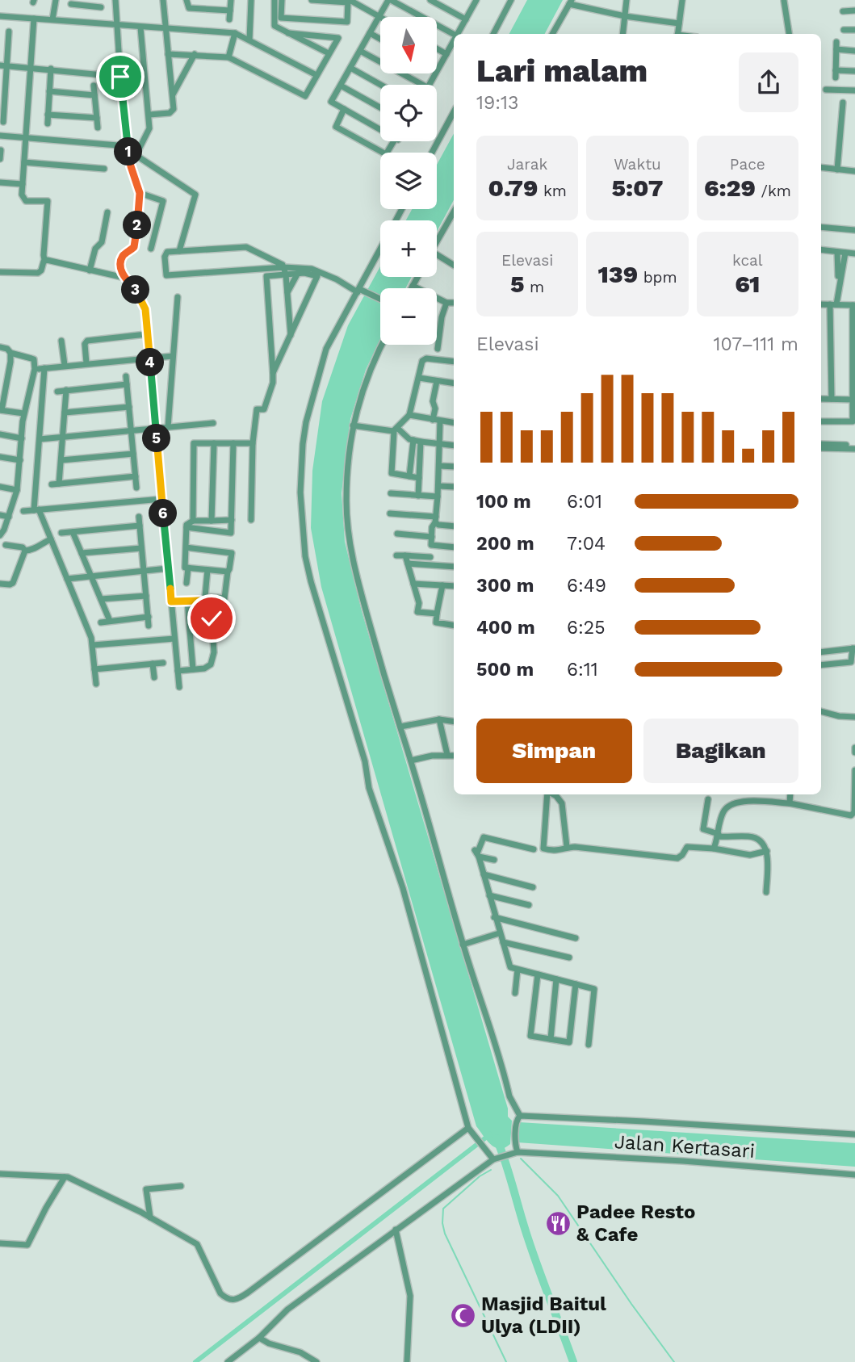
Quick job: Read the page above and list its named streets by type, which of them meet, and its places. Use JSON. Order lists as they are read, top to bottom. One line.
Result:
{"streets":{"street":["Jalan Kertasari"]},"places":{"restaurant":["Padee Resto & Cafe"],"mosque":["Masjid Baitul Ulya (LDII)"]},"north":"bottom","page":{"map_buttons":["+","−"],"heading":["Lari malam","19:13"],"stats":[["Jarak","0.79 km"],["Waktu","5:07"],["Pace","6:29 /km"],["Elevasi","5 m"],["139 bpm"],["kcal","61"]],"pins":["1","2","3","4","5","6"],"chart":["Elevasi","107–111 m"],"list":[{"name":"100 m","note":"6:01"},{"name":"200 m","note":"7:04"},{"name":"300 m","note":"6:49"},{"name":"400 m","note":"6:25"},{"name":"500 m","note":"6:11"}],"buttons":["Simpan","Bagikan"]}}
